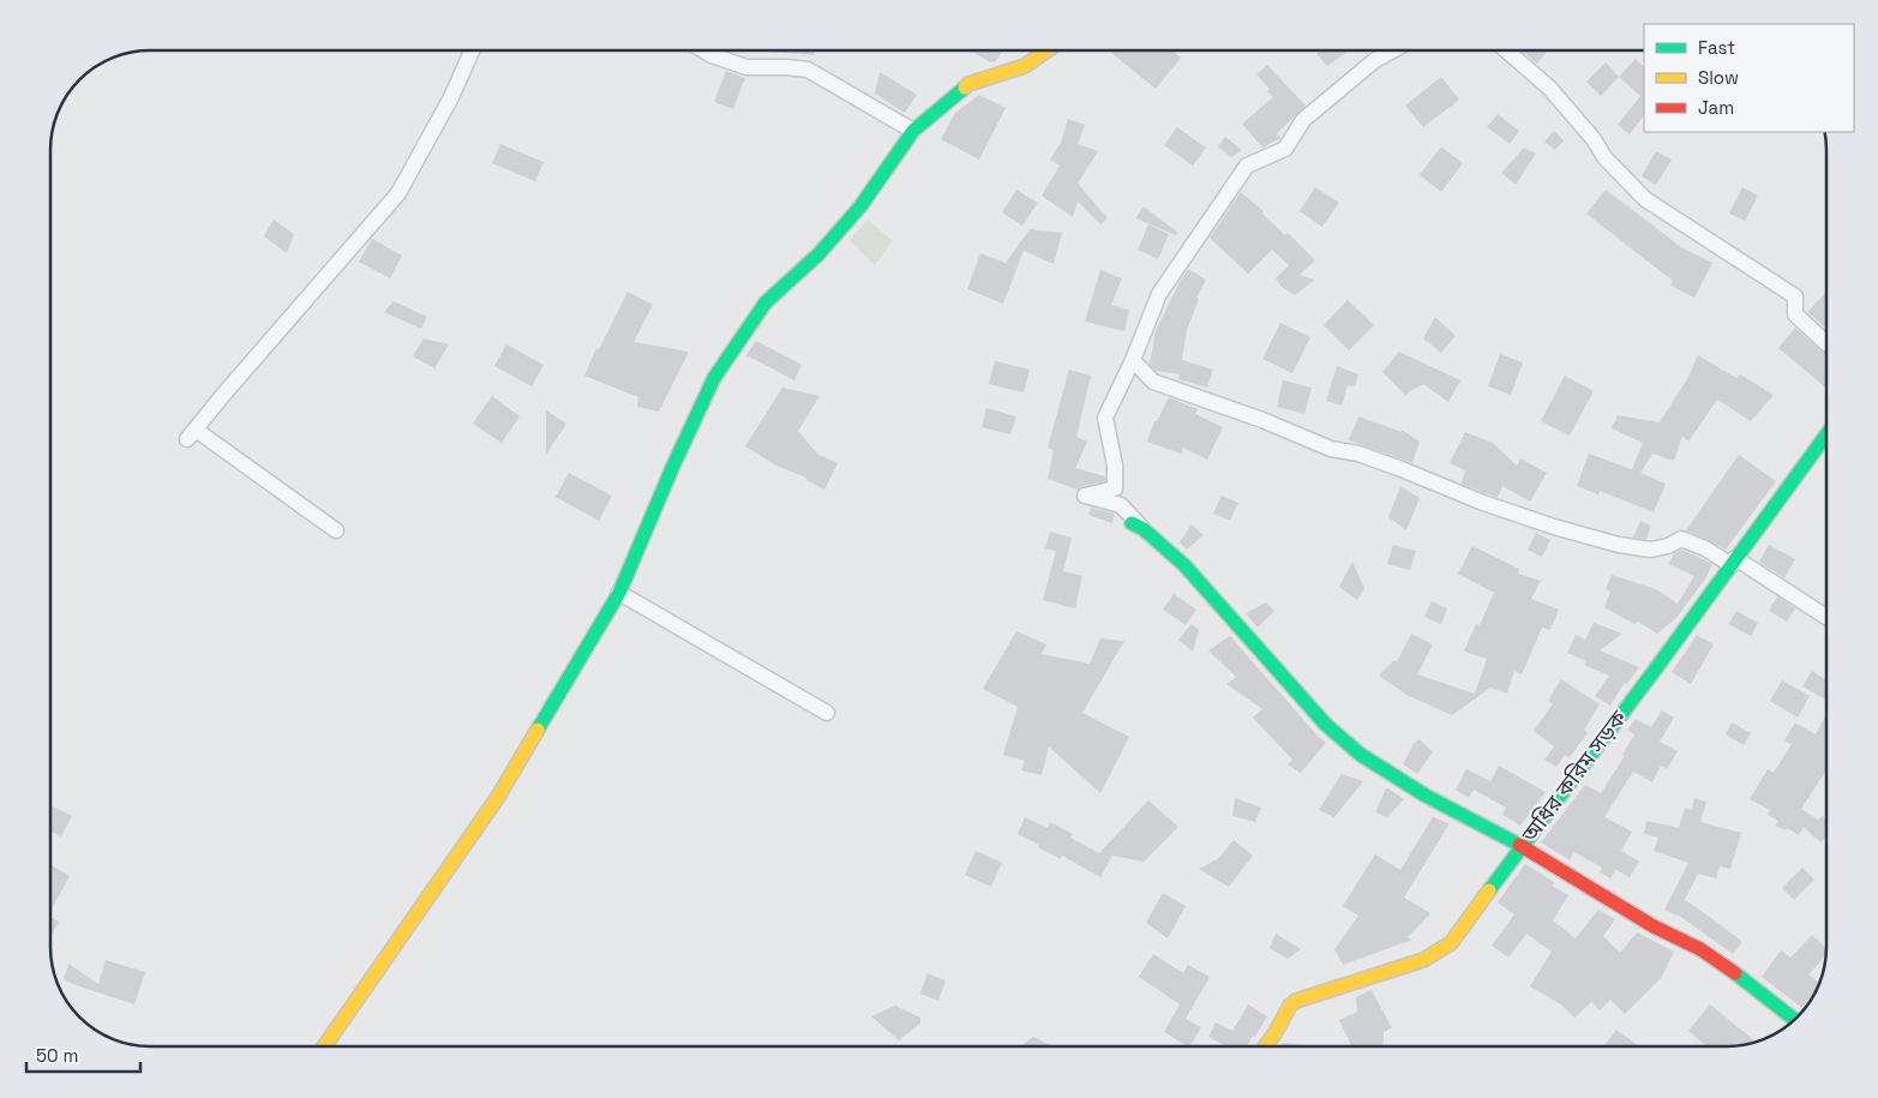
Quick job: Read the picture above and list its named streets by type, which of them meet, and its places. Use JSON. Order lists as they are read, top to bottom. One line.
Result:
{"streets":{"street":["অধির করিম সড়ক"]},"legend":["Fast","Slow","Jam"],"scale_bar":"50 m"}
